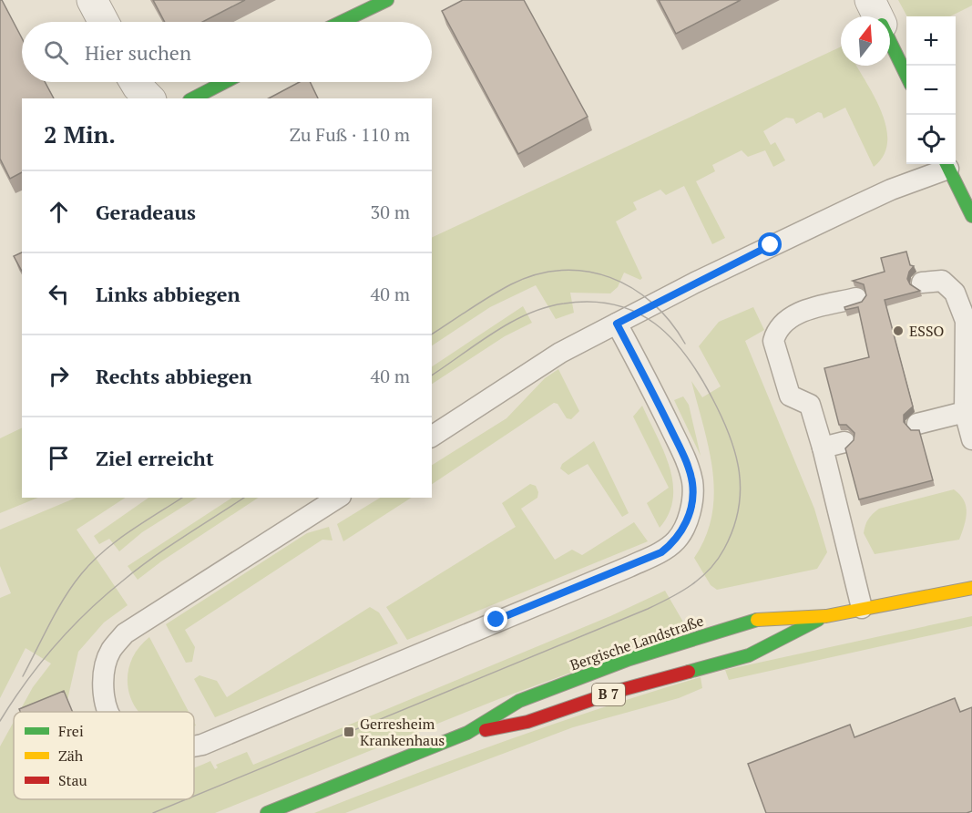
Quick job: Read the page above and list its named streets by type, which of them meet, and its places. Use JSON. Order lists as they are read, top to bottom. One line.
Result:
{"streets":{"main road":["Bergische Landstraße","B 7"]},"places":{"other":["ESSO"],"transit":["Gerresheim Krankenhaus"]},"legend":["Frei","Zäh","Stau"],"north":"top","page":{"map_buttons":["+","−"],"search":"Hier suchen","heading":["2 Min.","Zu Fuß · 110 m"],"list":[["Geradeaus","30 m"],["Links abbiegen","40 m"],["Rechts abbiegen","40 m"],"Ziel erreicht"]}}
